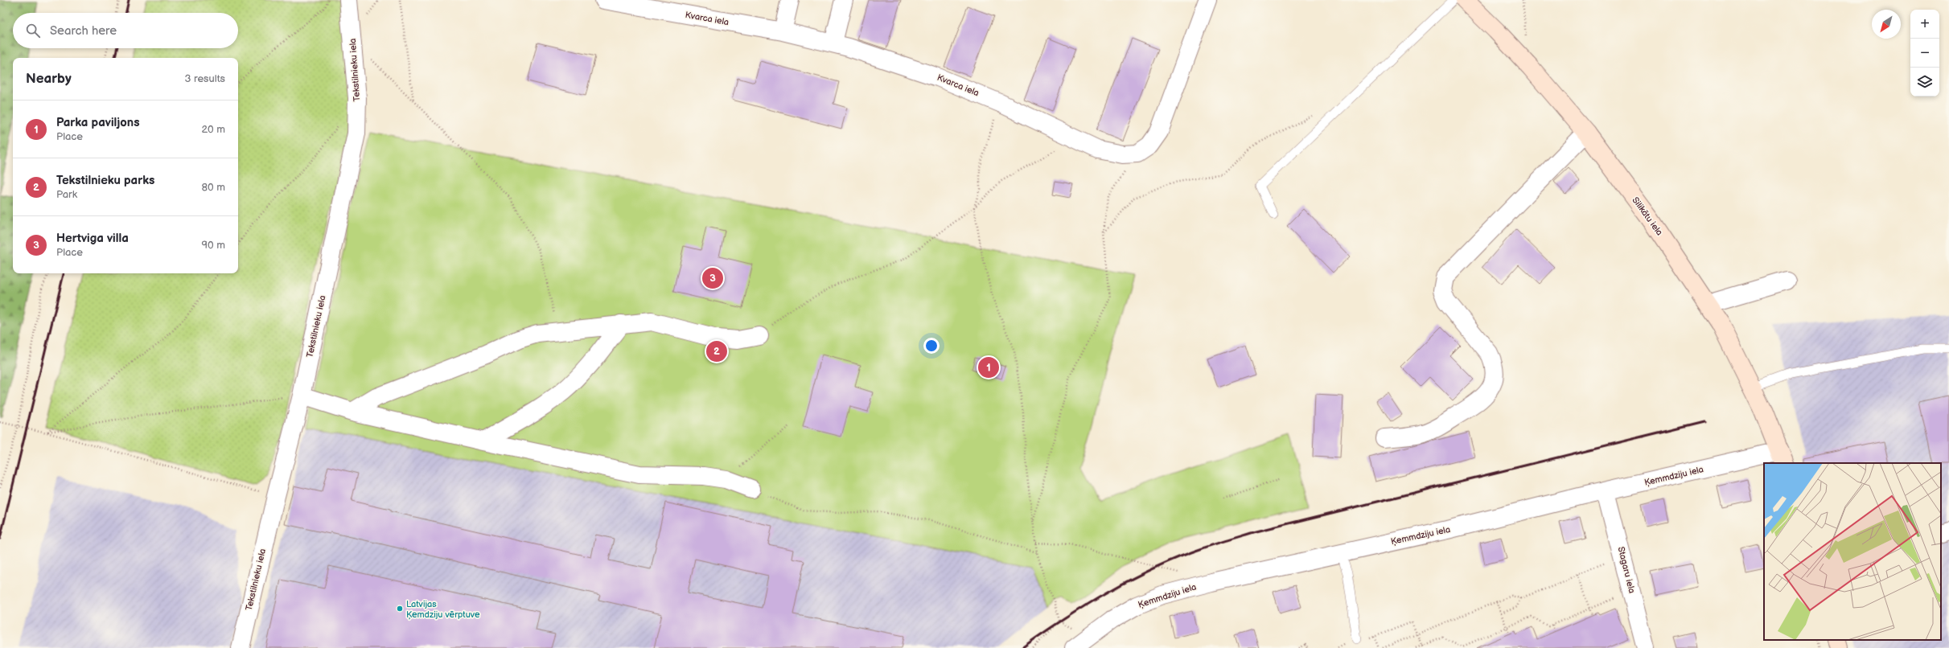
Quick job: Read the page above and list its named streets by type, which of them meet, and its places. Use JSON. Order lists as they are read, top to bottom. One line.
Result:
{"streets":{"main road":["Silikātu iela"],"street":["Kvarca iela","Tekstilnieku iela","Ķemmdziju iela","Stagaru iela"]},"crossings":[["Silikātu iela","Ķemmdziju iela"],["Ķemmdziju iela","Stagaru iela"]],"places":["Latvijas Ķemdziju vērptuve"],"north":"bottom left","page":{"map_buttons":["+","−"],"search":"Search here","heading":["Nearby","3 results"],"list":[{"mark":"1","name":"Parka paviljons","note":"Place","value":"20 m"},{"mark":"2","name":"Tekstilnieku parks","note":"Park","value":"80 m"},{"mark":"3","name":"Hertviga villa","note":"Place","value":"90 m"}],"pins":["3","2","1"]}}
